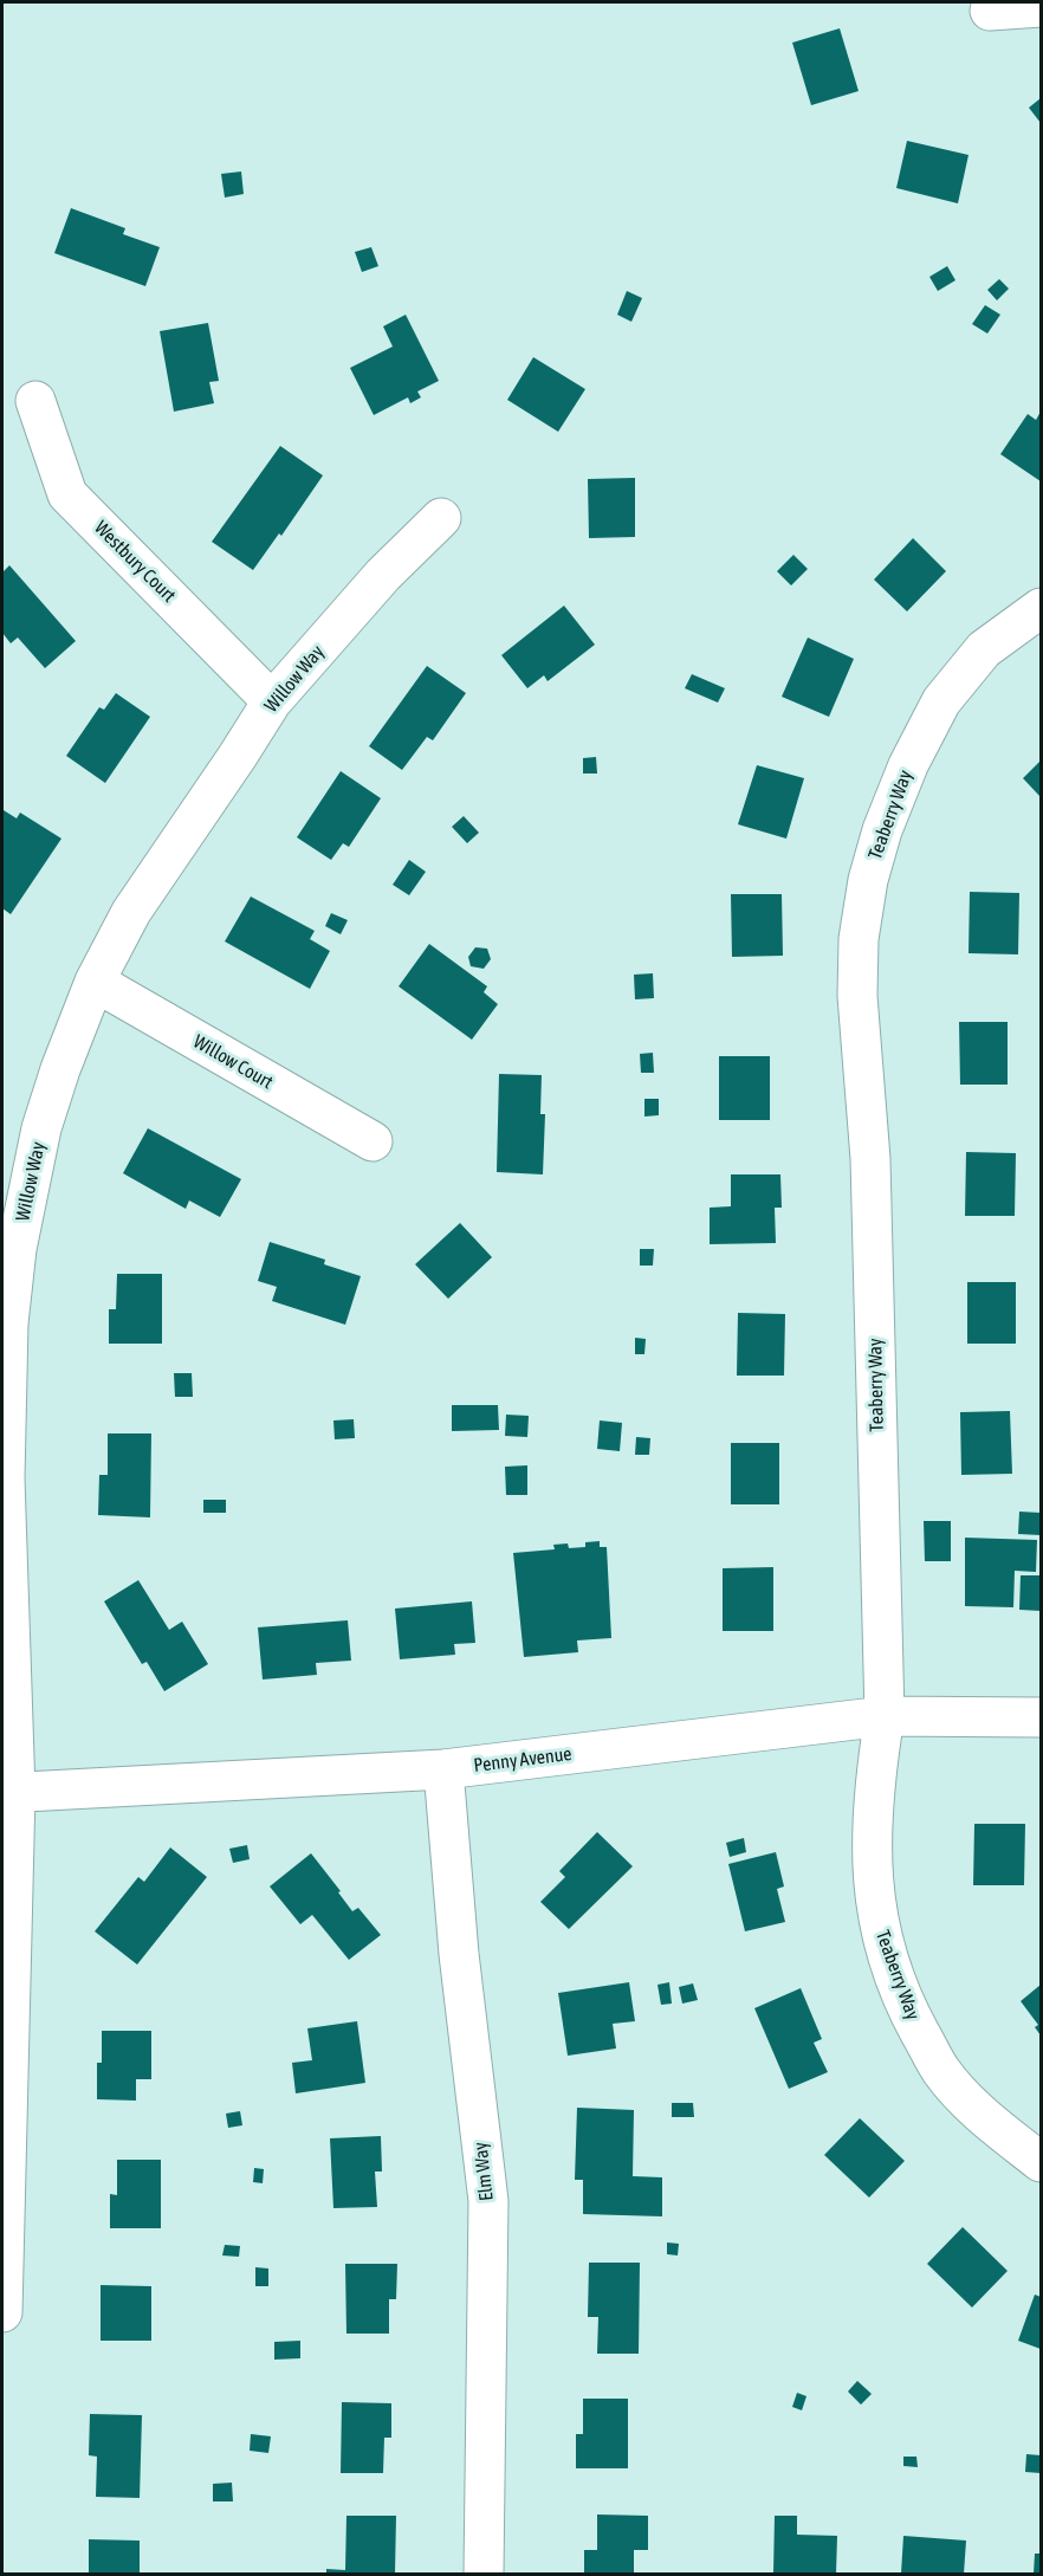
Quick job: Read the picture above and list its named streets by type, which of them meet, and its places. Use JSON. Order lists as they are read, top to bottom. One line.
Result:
{"streets":{"street":["Westbury Court","Willow Way","Teaberry Way","Willow Court","Penny Avenue","Elm Way"]},"crossings":[["Westbury Court","Willow Way"],["Willow Way","Willow Court"],["Willow Way","Penny Avenue"],["Teaberry Way","Penny Avenue"],["Penny Avenue","Elm Way"]]}
